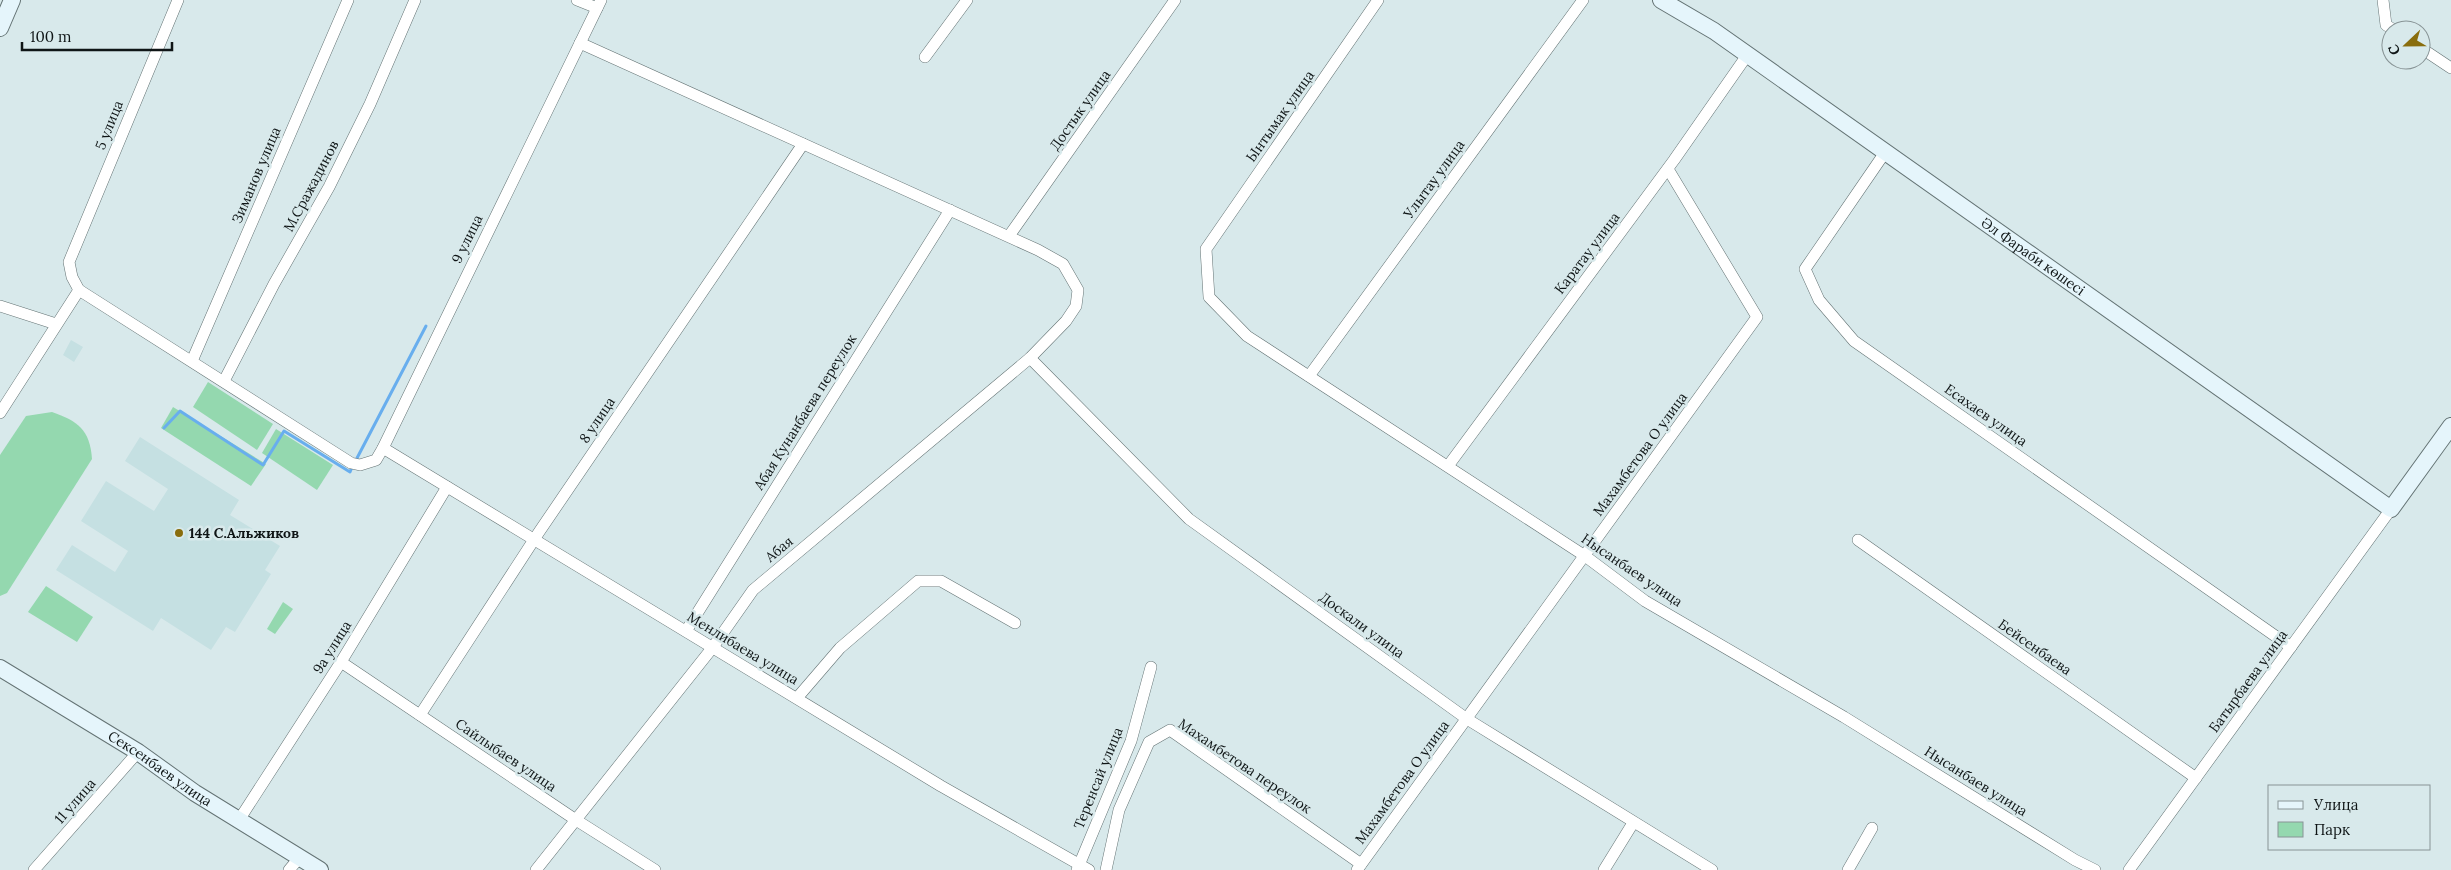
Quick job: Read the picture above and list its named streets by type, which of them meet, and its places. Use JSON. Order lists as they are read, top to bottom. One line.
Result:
{"streets":{"street":["Достык улица","Ынтымак улица","5 улица","Зиманов улица","Улытау улица","М.Сражадинов","9 улица","Каратау улица","Әл Фараби көшесі","Абая Кунанбаева переулок","Есахаев улица","8 улица","Махамбетова О улица","Абая","Нысанбаев улица","Доскали улица","9а улица","Бейсенбаева","Менлибаева улица","Батырбаева улица","Сайлыбаев улица","Махамбетова переулок","Сексенбаев улица","Теренсай улица","11 улица"]},"crossings":[["Достык улица","Абая"],["Ынтымак улица","Нысанбаев улица"],["Улытау улица","Нысанбаев улица"],["9 улица","Менлибаева улица"],["Каратау улица","Әл Фараби көшесі"],["Каратау улица","Махамбетова О улица"],["Каратау улица","Нысанбаев улица"],["Әл Фараби көшесі","Есахаев улица"],["Әл Фараби көшесі","Батырбаева улица"],["Абая Кунанбаева переулок","Менлибаева улица"],["Есахаев улица","Батырбаева улица"],["8 улица","Менлибаева улица"],["8 улица","Сайлыбаев улица"],["Махамбетова О улица","Нысанбаев улица"],["Махамбетова О улица","Доскали улица"],["Махамбетова О улица","Махамбетова переулок"],["Абая","Доскали улица"],["Абая","Менлибаева улица"],["Абая","Сайлыбаев улица"],["9а улица","Менлибаева улица"],["9а улица","Сайлыбаев улица"],["9а улица","Сексенбаев улица"],["Бейсенбаева","Батырбаева улица"],["Менлибаева улица","Теренсай улица"],["Сексенбаев улица","11 улица"]],"places":["144 С.Альжиков"],"legend":["Улица","Парк"],"scale_bar":"100 m","north":"left"}
